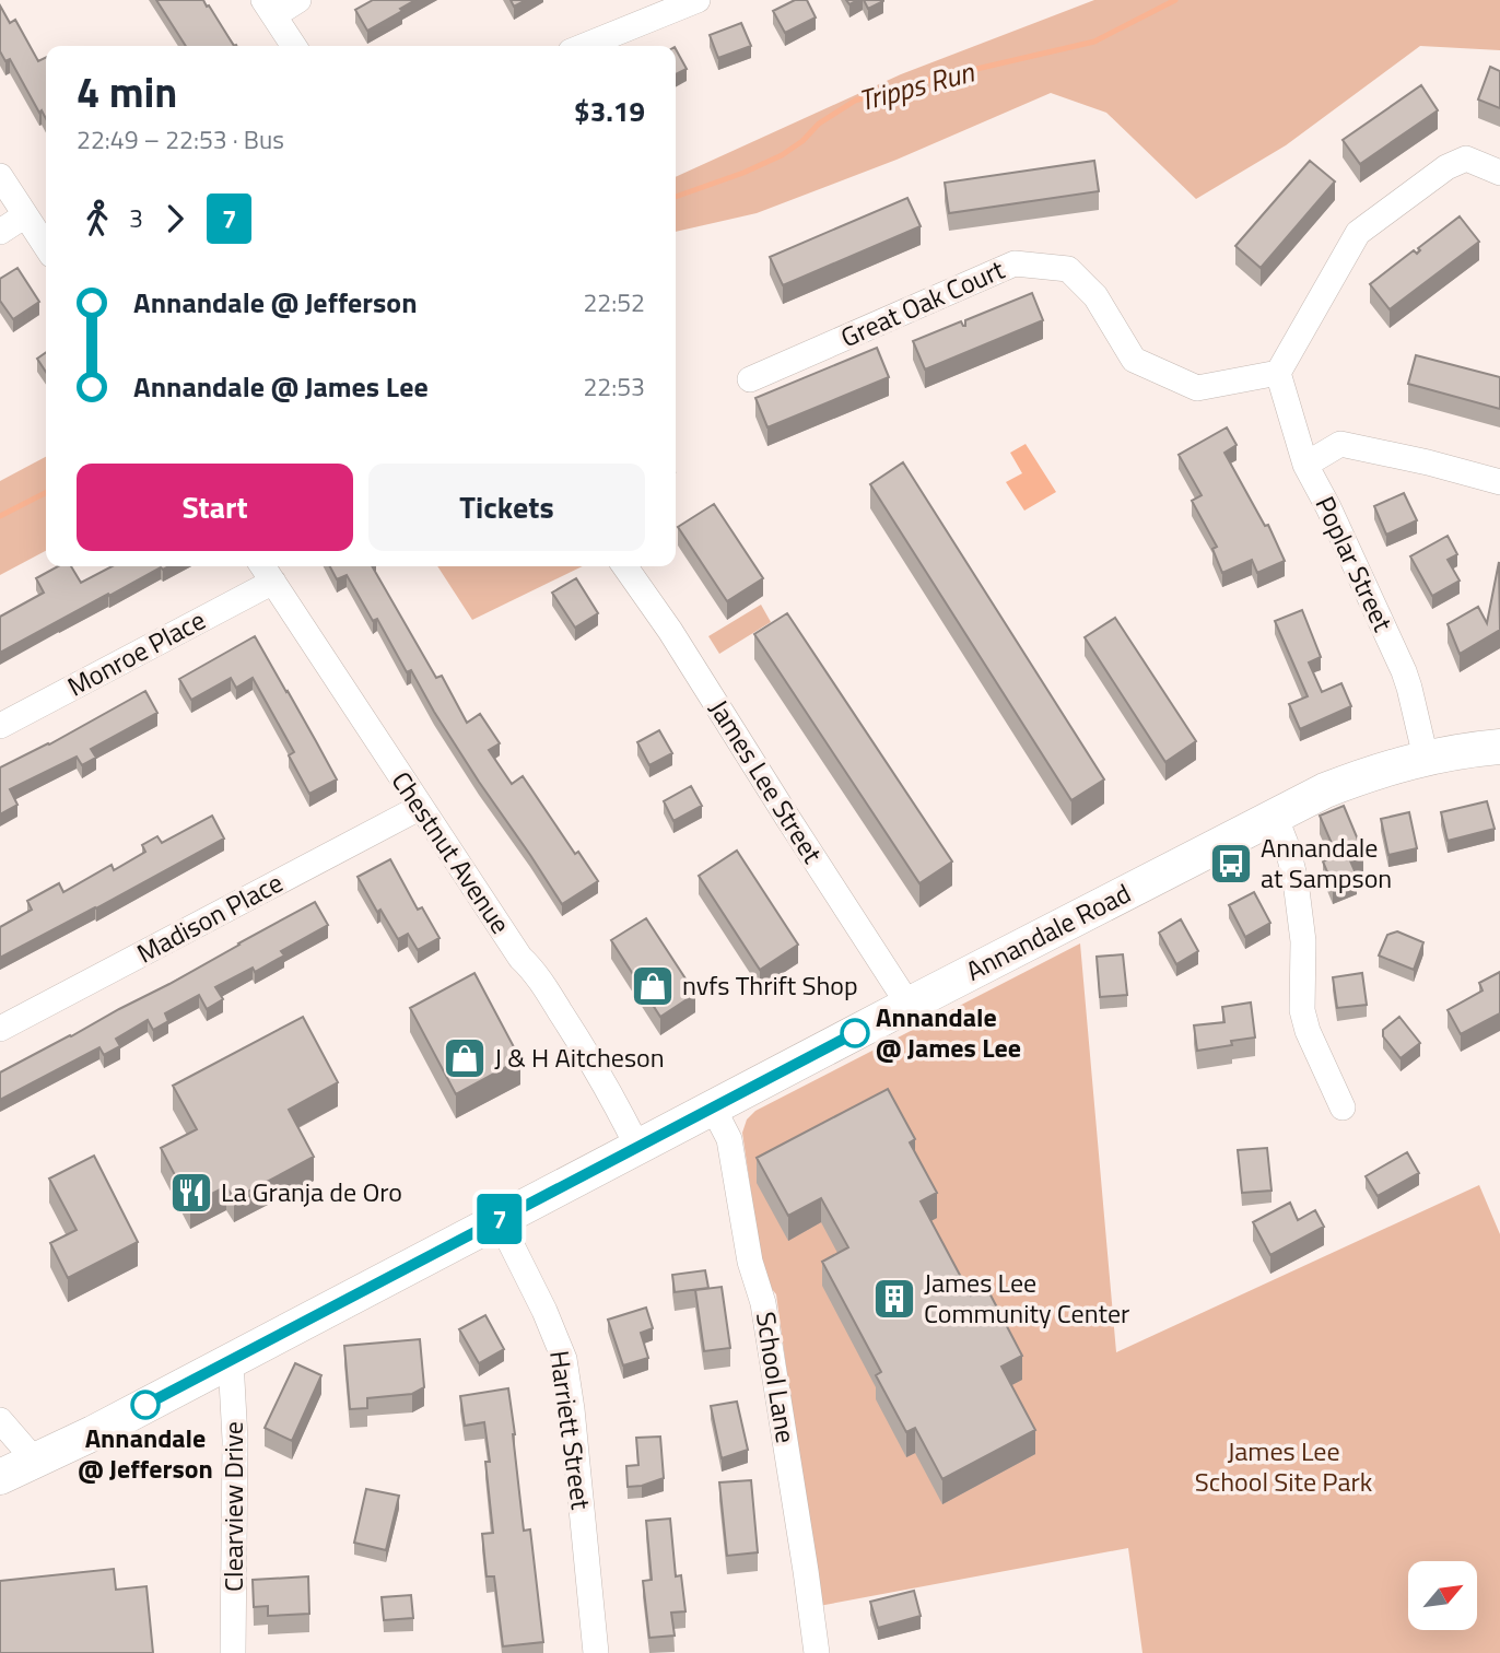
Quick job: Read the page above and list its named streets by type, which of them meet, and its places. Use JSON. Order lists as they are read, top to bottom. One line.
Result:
{"streets":{"main road":["Annandale Road"],"street":["Great Oak Court","Poplar Street","Monroe Place","James Lee Street","Chestnut Avenue","Madison Place","School Lane","Harriett Street","Clearview Drive"]},"crossings":[["Great Oak Court","Poplar Street"],["Poplar Street","Annandale Road"],["Monroe Place","Chestnut Avenue"],["James Lee Street","Annandale Road"],["Chestnut Avenue","Madison Place"],["Chestnut Avenue","Annandale Road"],["Annandale Road","School Lane"],["Annandale Road","Harriett Street"],["Annandale Road","Clearview Drive"]],"water":["Tripps Run"],"parks":["James Lee School Site Park"],"places":{"bus stop":["Annandale at Sampson"],"shop":["nvfs Thrift Shop","J & H Aitcheson"],"other":["Annandale @ James Lee","Annandale @ Jefferson"],"restaurant":["La Granja de Oro"],"building":["James Lee Community Center"]},"lines":["bus line 7"],"north":"top right","page":{"on_map":"7","heading":["4 min","22:49 – 22:53 · Bus","$3.19"],"legs":["3","7"],"list":[{"name":"Annandale @ Jefferson","value":"22:52"},{"name":"Annandale @ James Lee","value":"22:53"}],"buttons":["Start","Tickets"]}}
